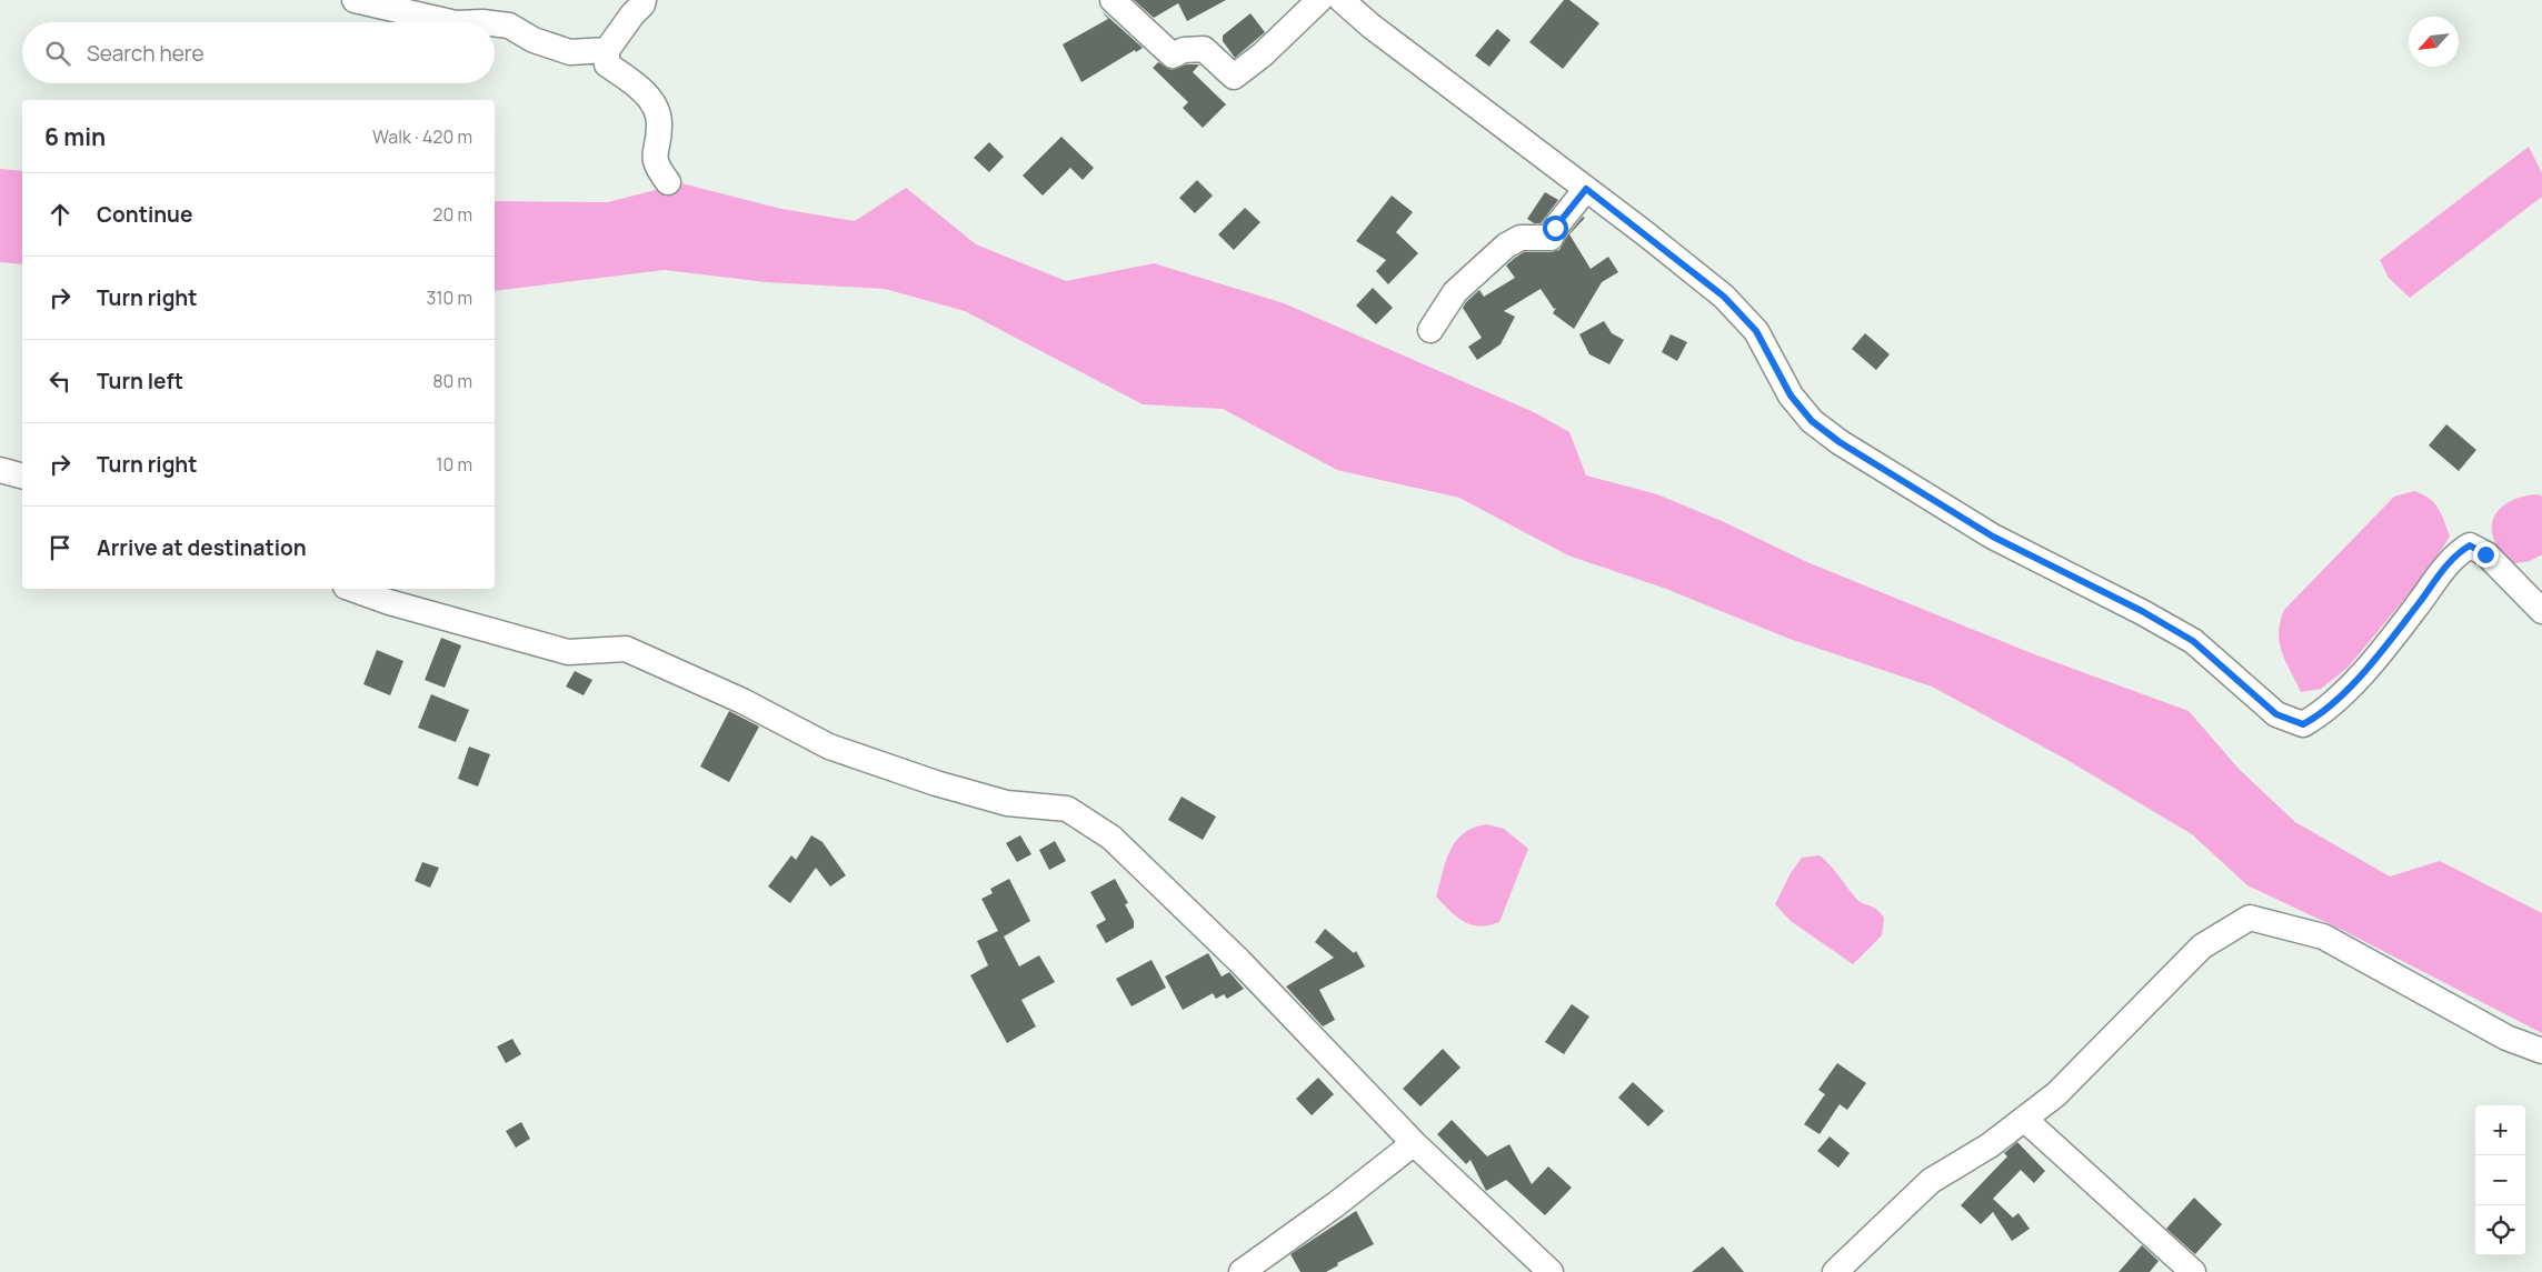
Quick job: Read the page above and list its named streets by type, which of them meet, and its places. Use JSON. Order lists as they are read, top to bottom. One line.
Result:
{"north":"bottom left","page":{"search":"Search here","heading":["6 min","Walk · 420 m"],"list":[["Continue","20 m"],["Turn right","310 m"],["Turn left","80 m"],["Turn right","10 m"],"Arrive at destination"],"map_buttons":["+","−"]}}
